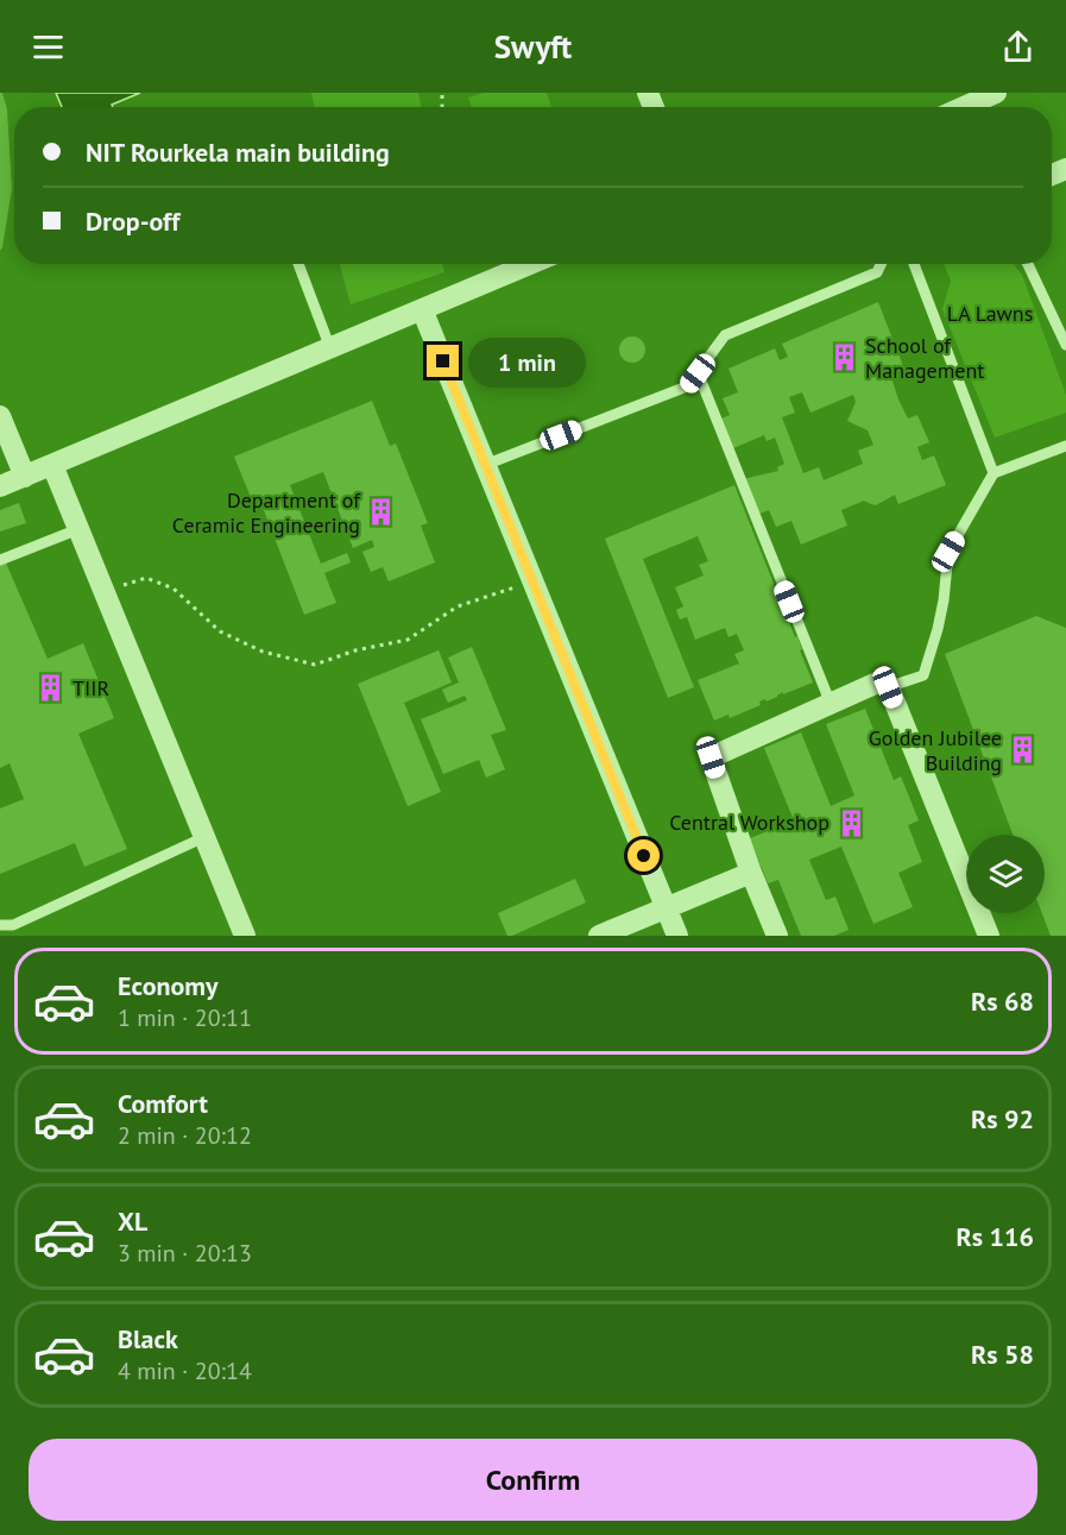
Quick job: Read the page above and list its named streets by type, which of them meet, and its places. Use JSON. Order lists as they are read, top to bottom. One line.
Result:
{"parks":["LA Lawns"],"places":{"building":["School of Management","Department of Ceramic Engineering","TIIR","Golden Jubilee Building","Central Workshop"]},"page":{"header":"Swyft","banner":["NIT Rourkela main building","Drop-off"],"bubble":"1 min","list":[{"name":"Economy","note":"1 min · 20:11","value":"Rs 68"},{"name":"Comfort","note":"2 min · 20:12","value":"Rs 92"},{"name":"XL","note":"3 min · 20:13","value":"Rs 116"},{"name":"Black","note":"4 min · 20:14","value":"Rs 58"}],"buttons":"Confirm"}}
